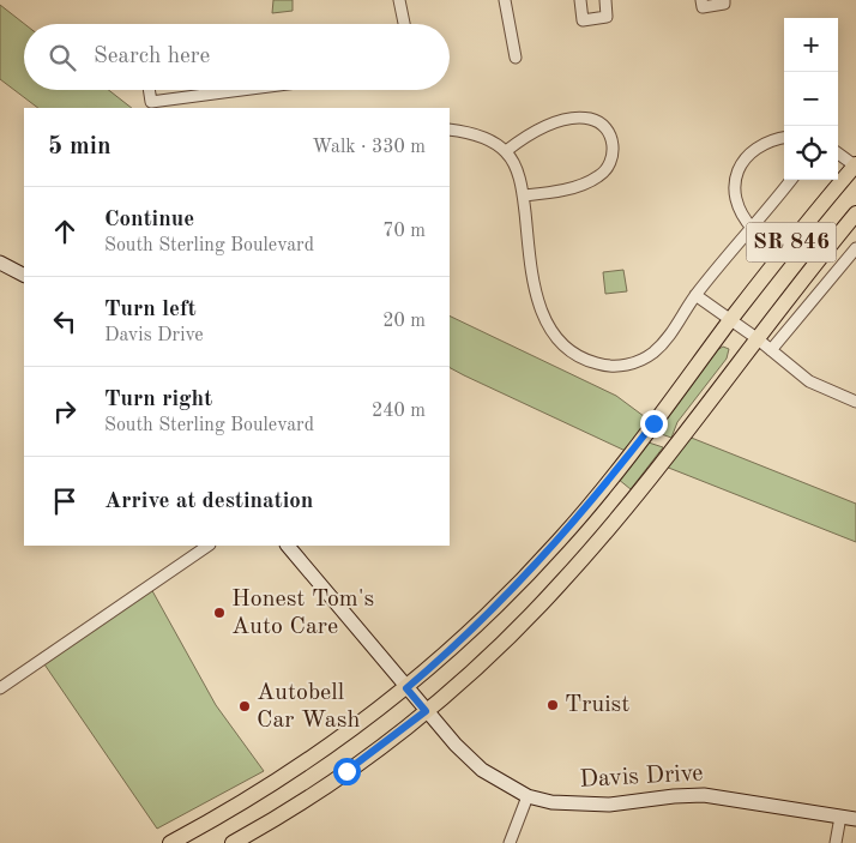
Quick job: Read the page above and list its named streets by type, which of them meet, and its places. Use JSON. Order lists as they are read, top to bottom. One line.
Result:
{"streets":{"main road":["SR 846"],"street":["Davis Drive"]},"crossings":[["SR 846","Davis Drive"]],"places":["Honest Tom's Auto Care","Truist","Autobell Car Wash"],"page":{"map_buttons":["+","−"],"search":"Search here","heading":["5 min","Walk · 330 m"],"list":[["Continue","South Sterling Boulevard","70 m"],["Turn left","Davis Drive","20 m"],["Turn right","South Sterling Boulevard","240 m"],"Arrive at destination"]}}
